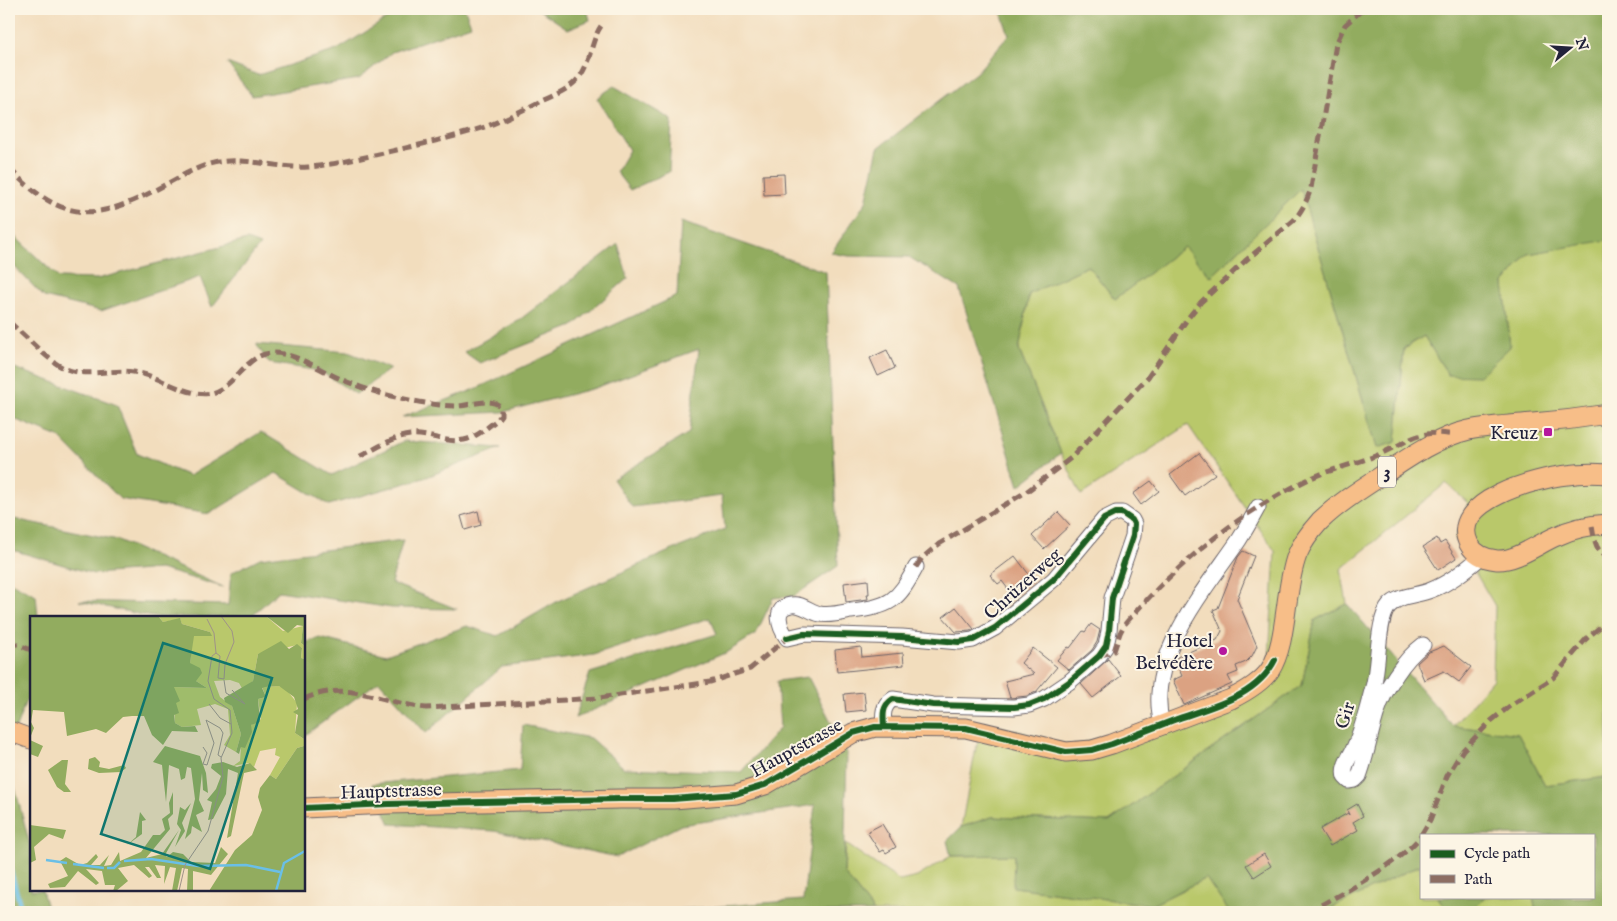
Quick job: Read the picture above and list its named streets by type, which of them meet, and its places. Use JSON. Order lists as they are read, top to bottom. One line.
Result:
{"streets":{"main road":["3","Hauptstrasse"],"street":["Chrüzerweg","Gir"]},"crossings":[["Chrüzerweg","Hauptstrasse"]],"places":{"transit":["Kreuz"],"other":["Hotel Belvédère"]},"legend":["Cycle path","Path"],"north":"right"}
